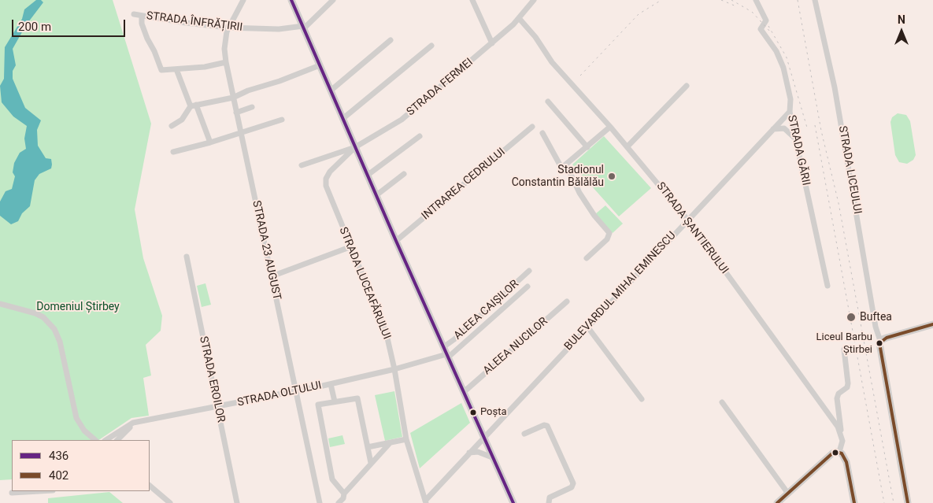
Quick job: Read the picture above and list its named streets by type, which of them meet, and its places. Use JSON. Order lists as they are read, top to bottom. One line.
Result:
{"streets":{"street":["STRADA ÎNFRĂȚIRII","STRADA FERMEI","STRADA GĂRII","STRADA LICEULUI","INTRAREA CEDRULUI","STRADA ȘANTIERULUI","STRADA 23 AUGUST","STRADA LUCEAFĂRULUI","BULEVARDUL MIHAI EMINESCU","ALEEA CAIȘILOR","ALEEA NUCILOR","STRADA EROILOR","STRADA OLTULUI"]},"crossings":[["STRADA ÎNFRĂȚIRII","STRADA 23 AUGUST"],["STRADA FERMEI","STRADA ȘANTIERULUI"],["STRADA FERMEI","STRADA LUCEAFĂRULUI"],["STRADA GĂRII","BULEVARDUL MIHAI EMINESCU"],["STRADA ȘANTIERULUI","BULEVARDUL MIHAI EMINESCU"],["STRADA 23 AUGUST","STRADA OLTULUI"],["STRADA LUCEAFĂRULUI","BULEVARDUL MIHAI EMINESCU"],["STRADA LUCEAFĂRULUI","STRADA OLTULUI"],["STRADA EROILOR","STRADA OLTULUI"]],"parks":["Domeniul Știrbey"],"places":["Stadionul Constantin Bălălău","Buftea","Liceul Barbu Știrbei","Poșta"],"lines":["transit line 436","transit line 402"],"legend":["436","402"],"scale_bar":"200 m","north":"top"}
